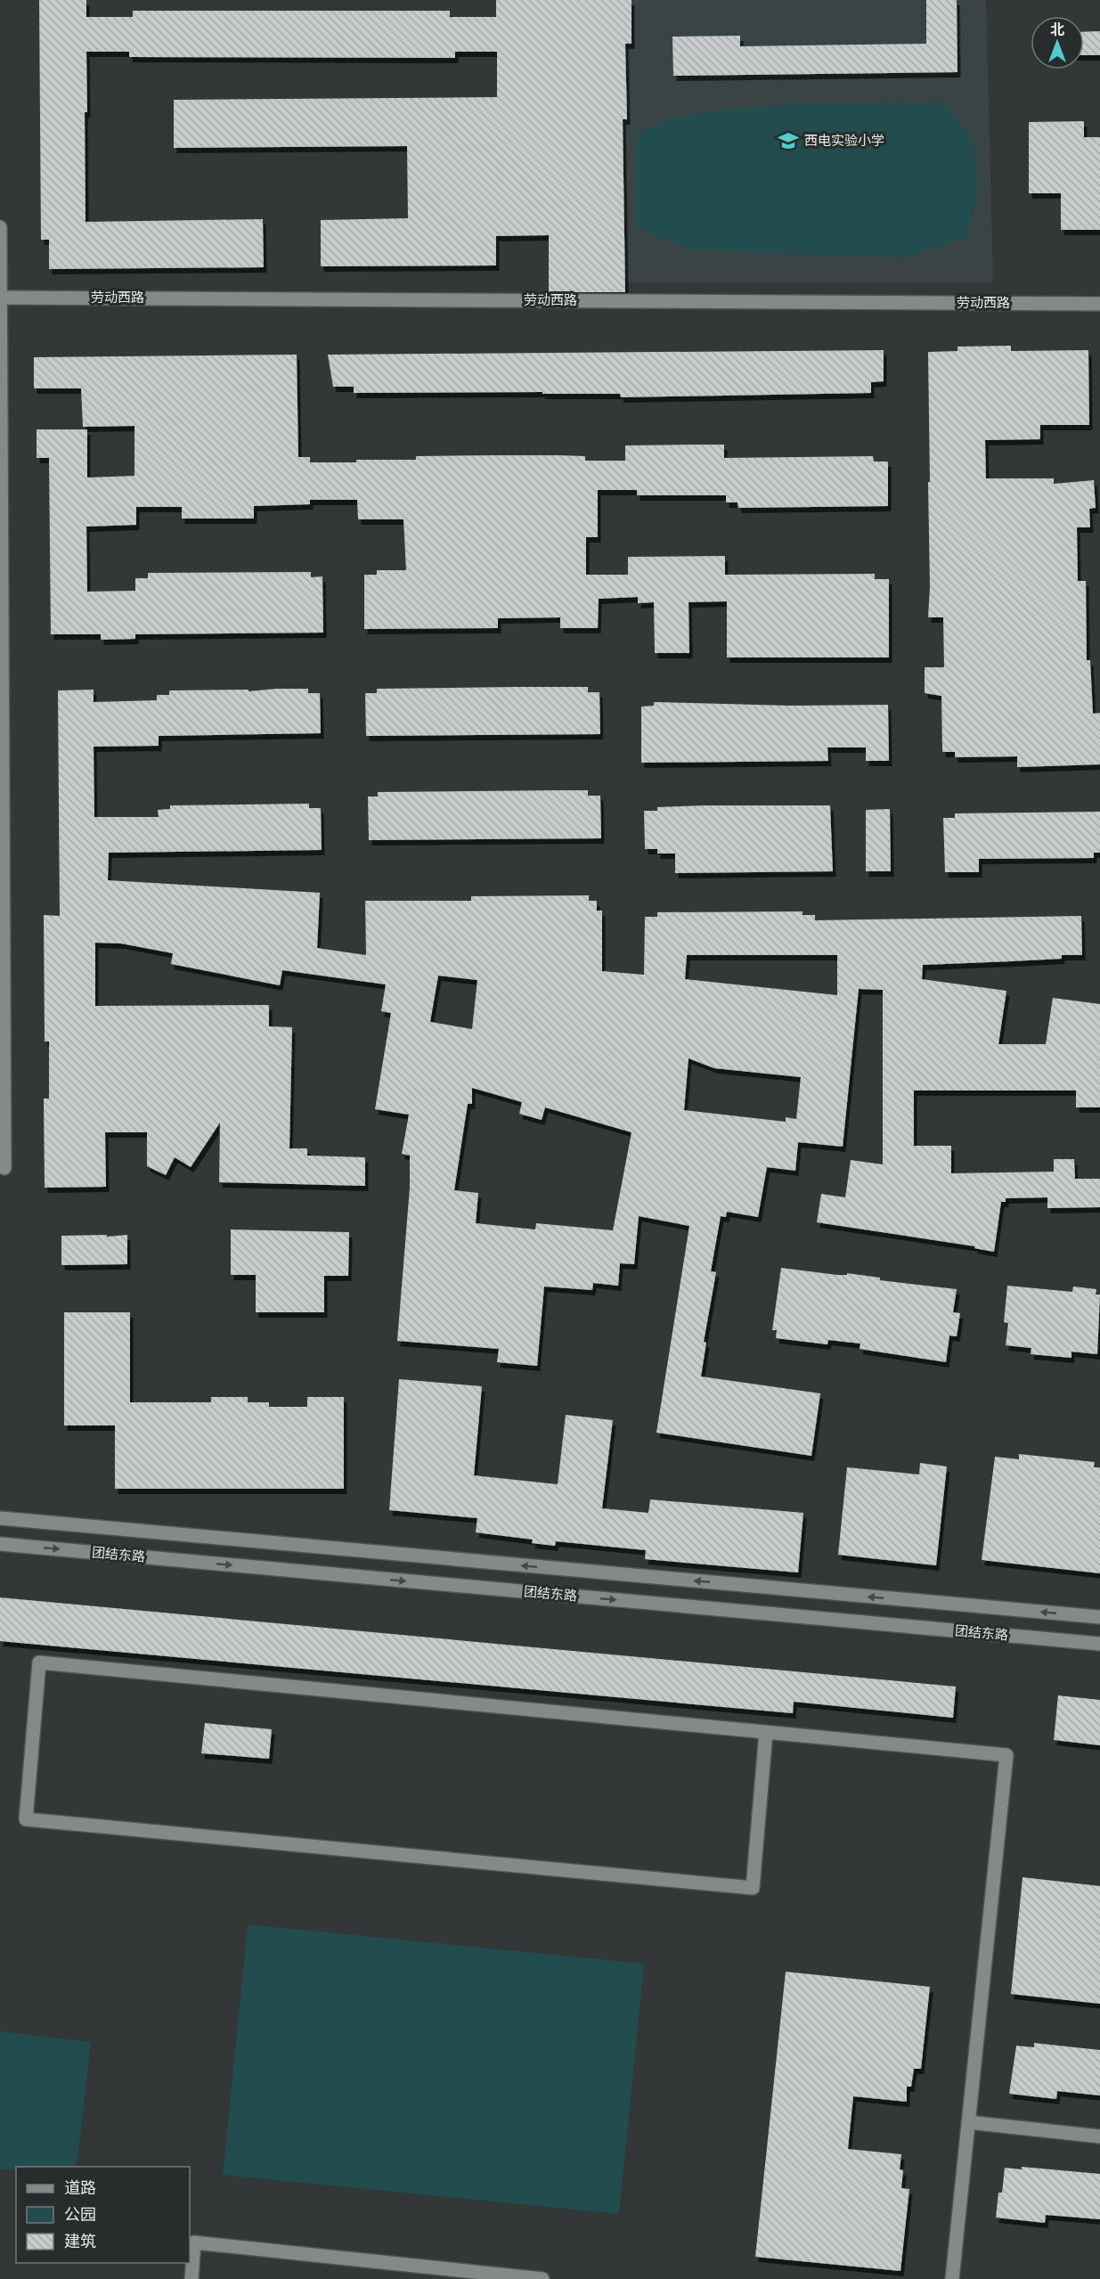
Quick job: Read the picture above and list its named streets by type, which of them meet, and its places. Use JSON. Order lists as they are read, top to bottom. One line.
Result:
{"streets":{"street":["劳动西路","团结东路"]},"places":{"school or university":["西电实验小学"]},"legend":["道路","公园","建筑"],"north":"top"}
